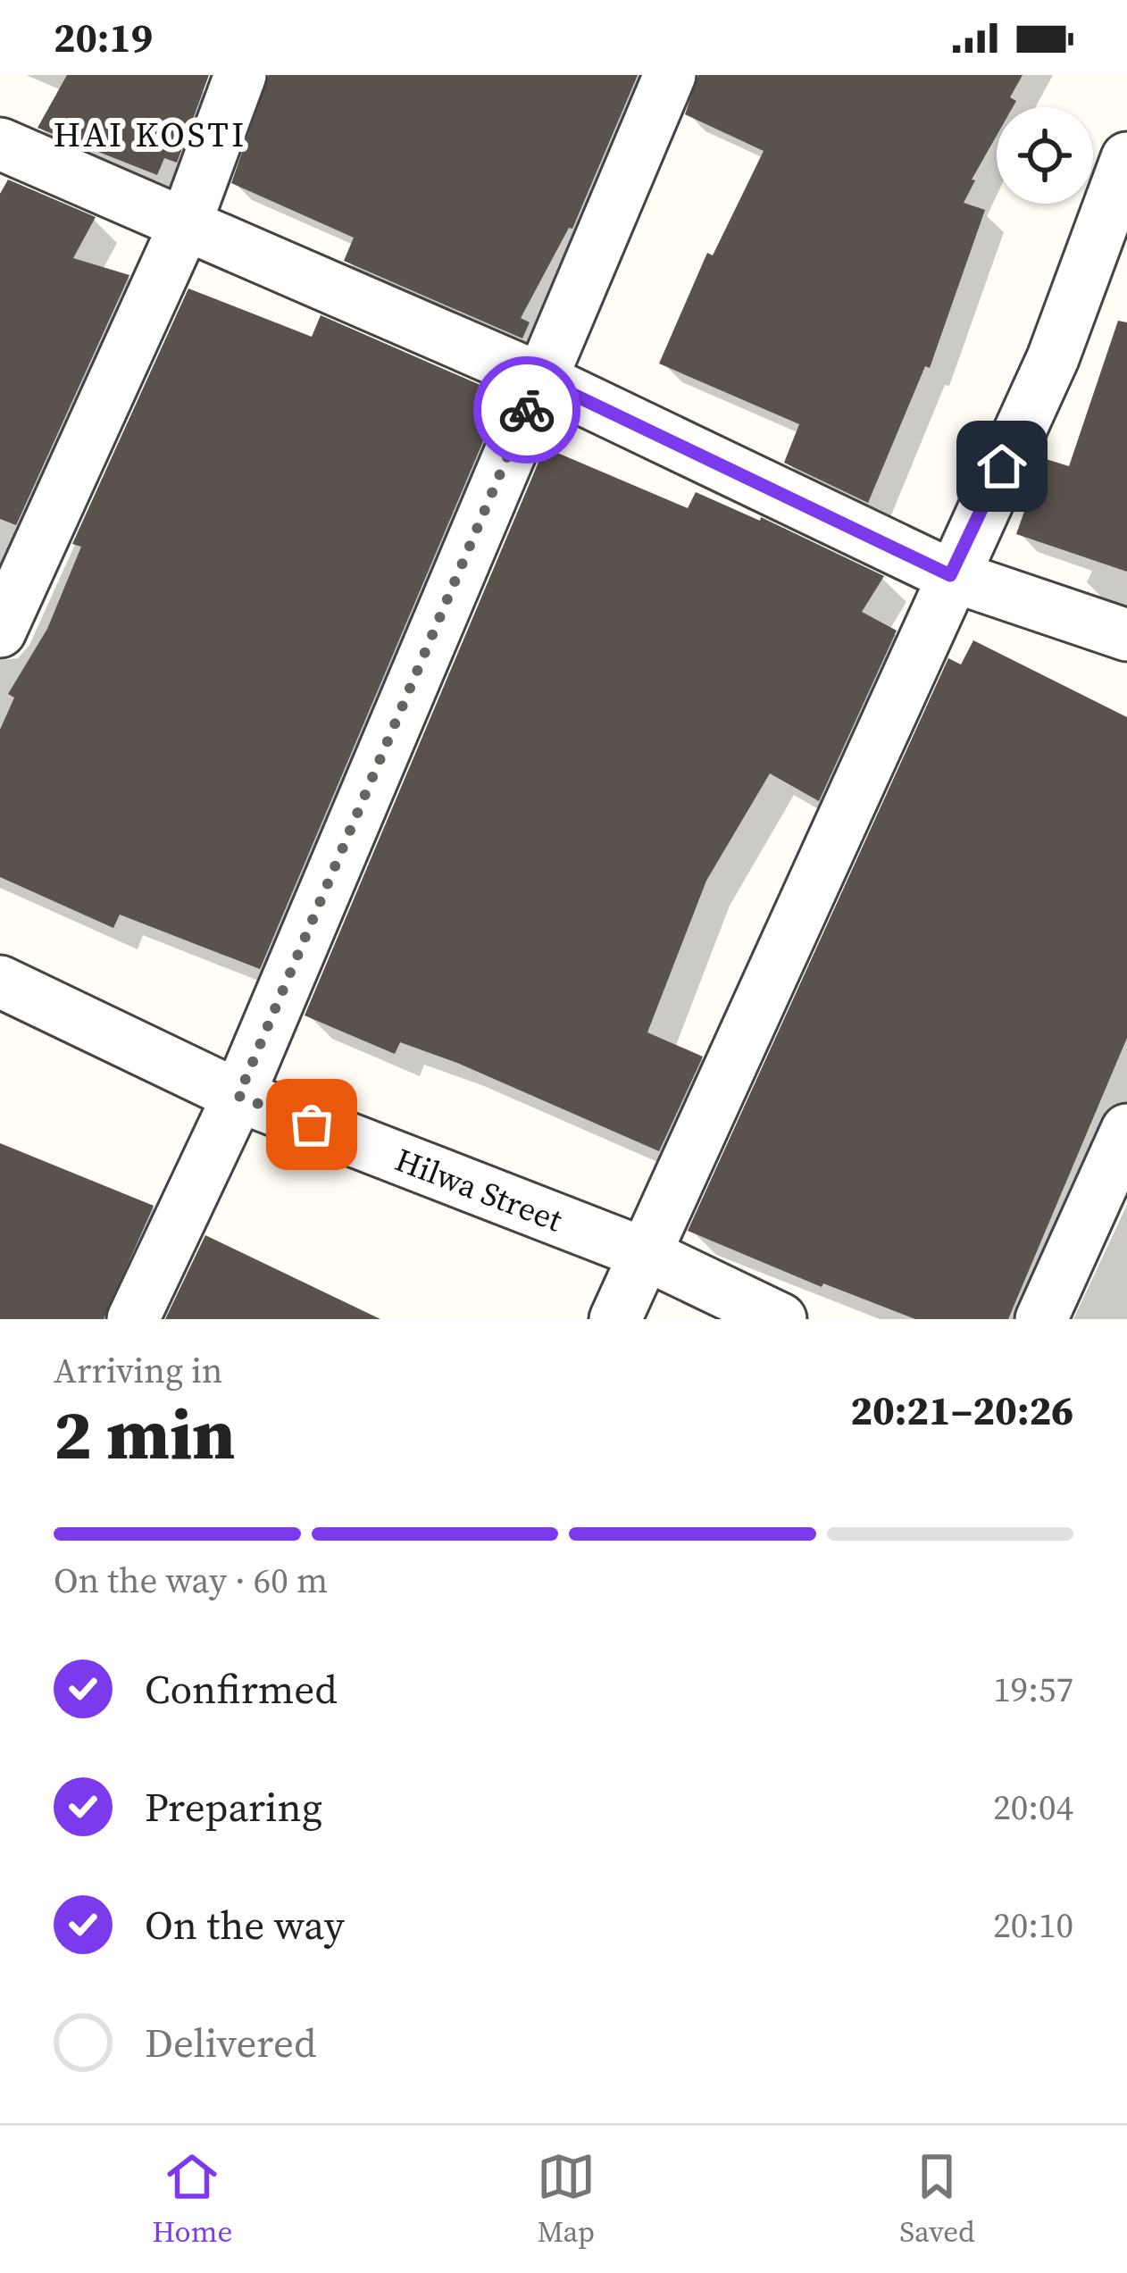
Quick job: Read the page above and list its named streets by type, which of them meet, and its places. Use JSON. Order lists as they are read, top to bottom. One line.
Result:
{"streets":{"street":["Hilwa Street"]},"districts":["HAI KOSTI"],"page":{"status":"20:19","heading":["2 min","Arriving in","20:21–20:26"],"bar":"On the way · 60 m","list":[["Confirmed","19:57"],["Preparing","20:04"],["On the way","20:10"],"Delivered"],"tabs":["Home","Map","Saved"]}}
